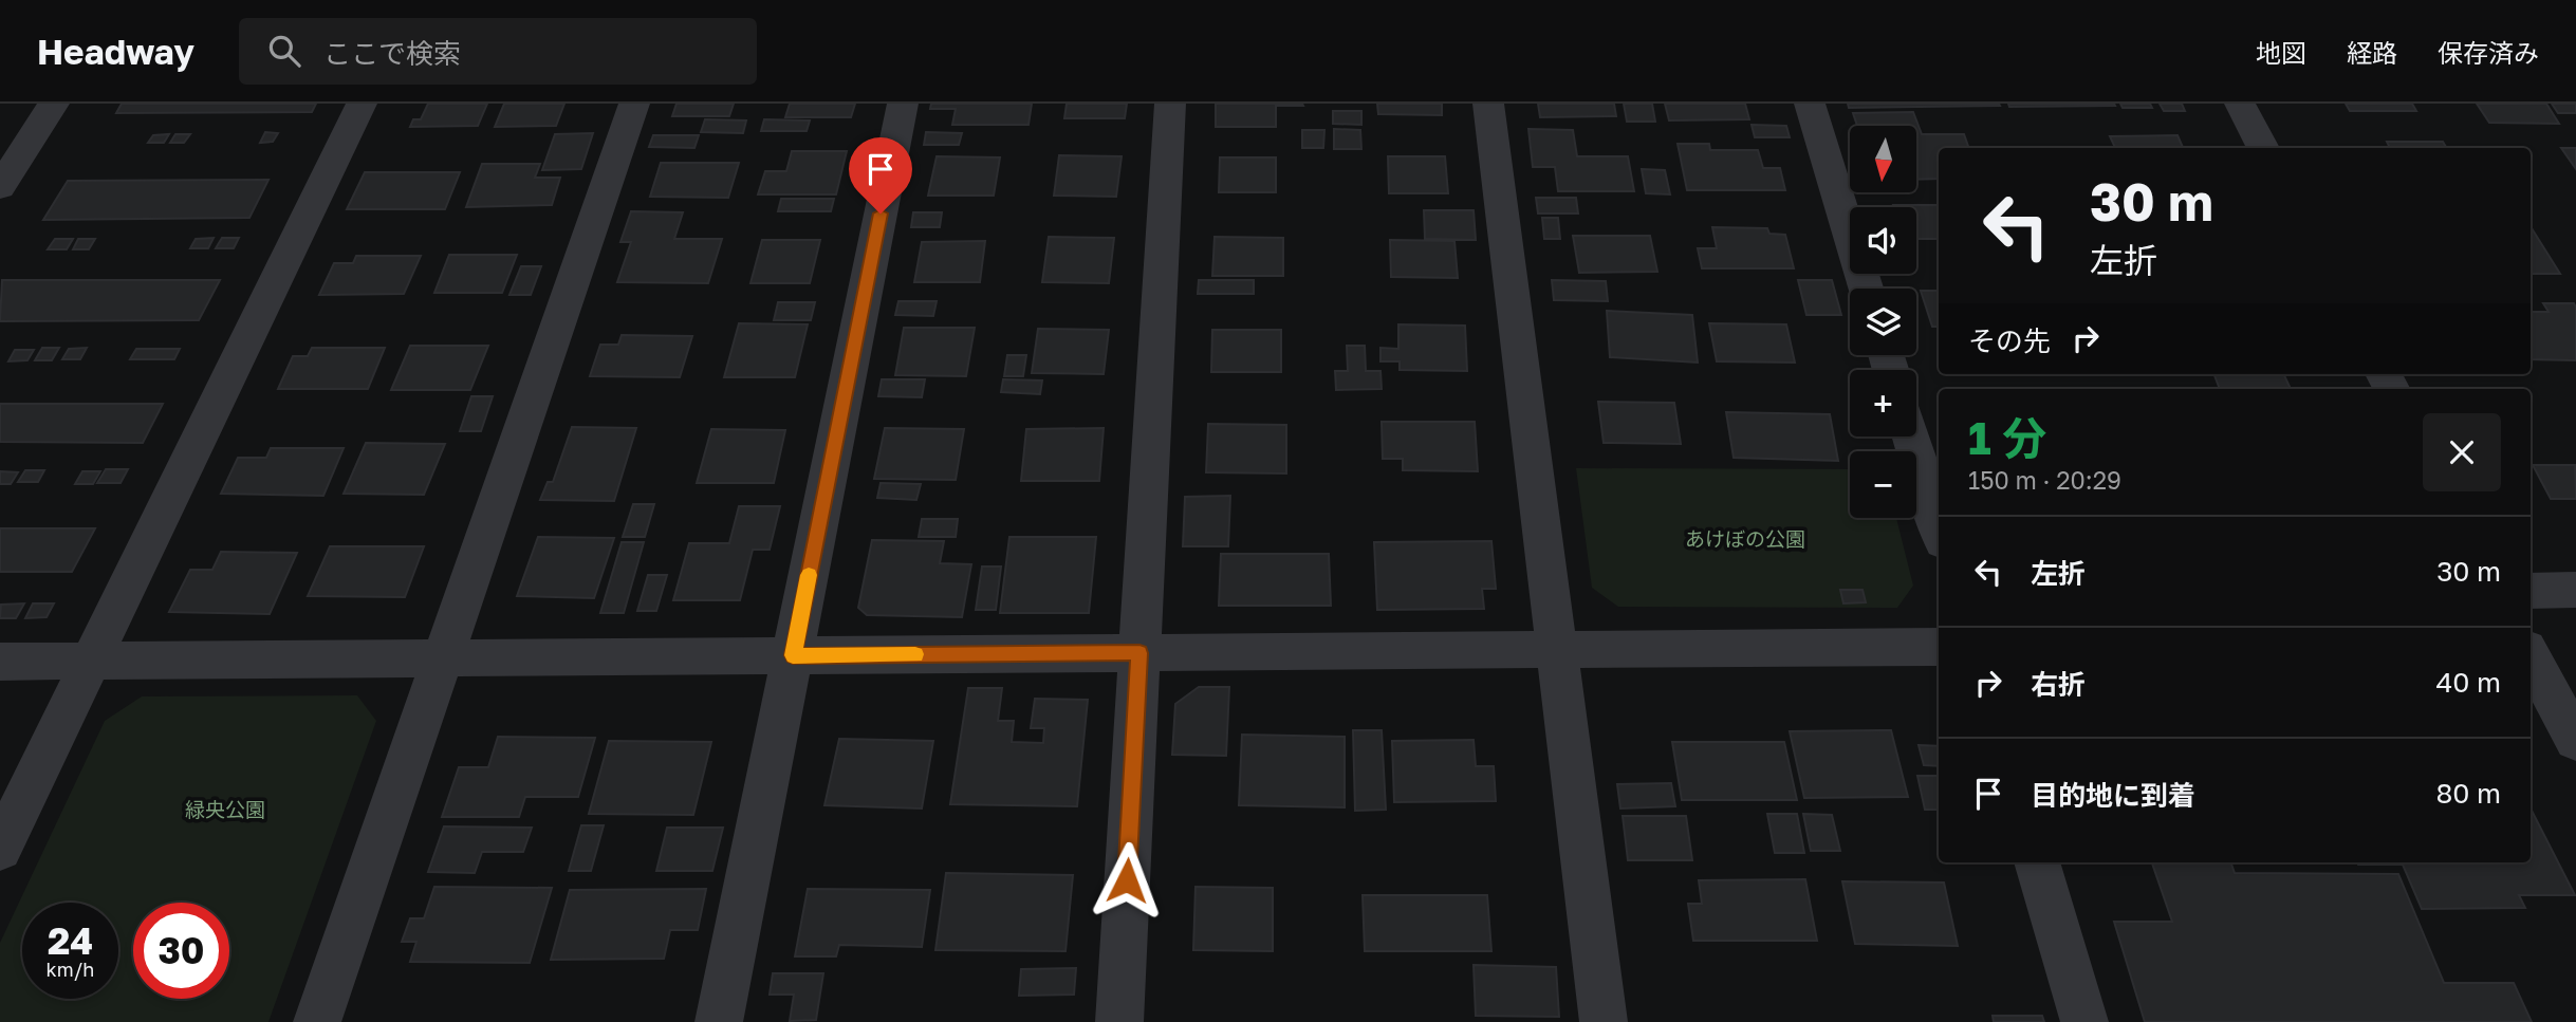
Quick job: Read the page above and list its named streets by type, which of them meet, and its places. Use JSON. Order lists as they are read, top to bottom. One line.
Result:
{"parks":["あけぼの公園","緑央公園"],"north":"bottom","page":{"header":"Headway","search":"ここで検索","nav":["地図","経路","保存済み"],"map_buttons":["+","−"],"turn":["30 m","左折"],"then":"その先","heading":["1 分","150 m · 20:29"],"list":[{"name":"左折","value":"30 m"},{"name":"右折","value":"40 m"},{"name":"目的地に到着","value":"80 m"}],"speed":"24 km/h","limit":"30"}}
